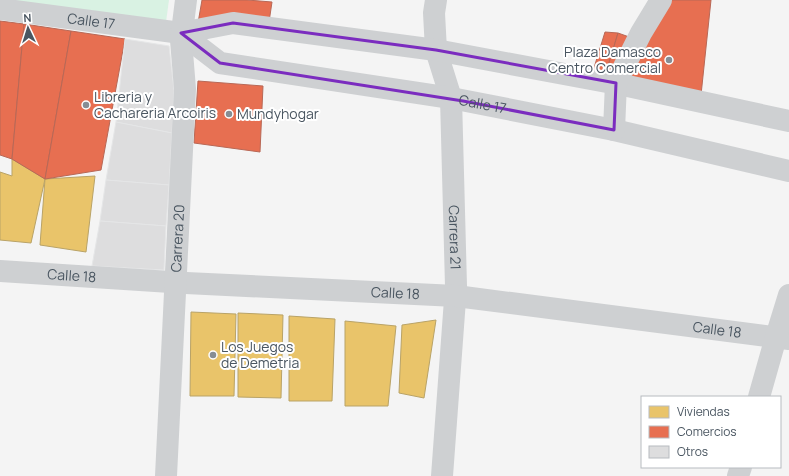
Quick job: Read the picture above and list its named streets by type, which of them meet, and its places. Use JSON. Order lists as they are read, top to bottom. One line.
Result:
{"streets":{"street":["Calle 17","Carrera 21","Carrera 20","Calle 18"]},"crossings":[["Calle 17","Carrera 21"],["Calle 17","Carrera 20"],["Carrera 21","Calle 18"],["Carrera 20","Calle 18"]],"places":["Plaza Damasco Centro Comercial","Libreria y Cachareria Arcoiris","Mundyhogar","Los Juegos de Demetria"],"legend":["Viviendas","Comercios","Otros"],"north":"top"}
